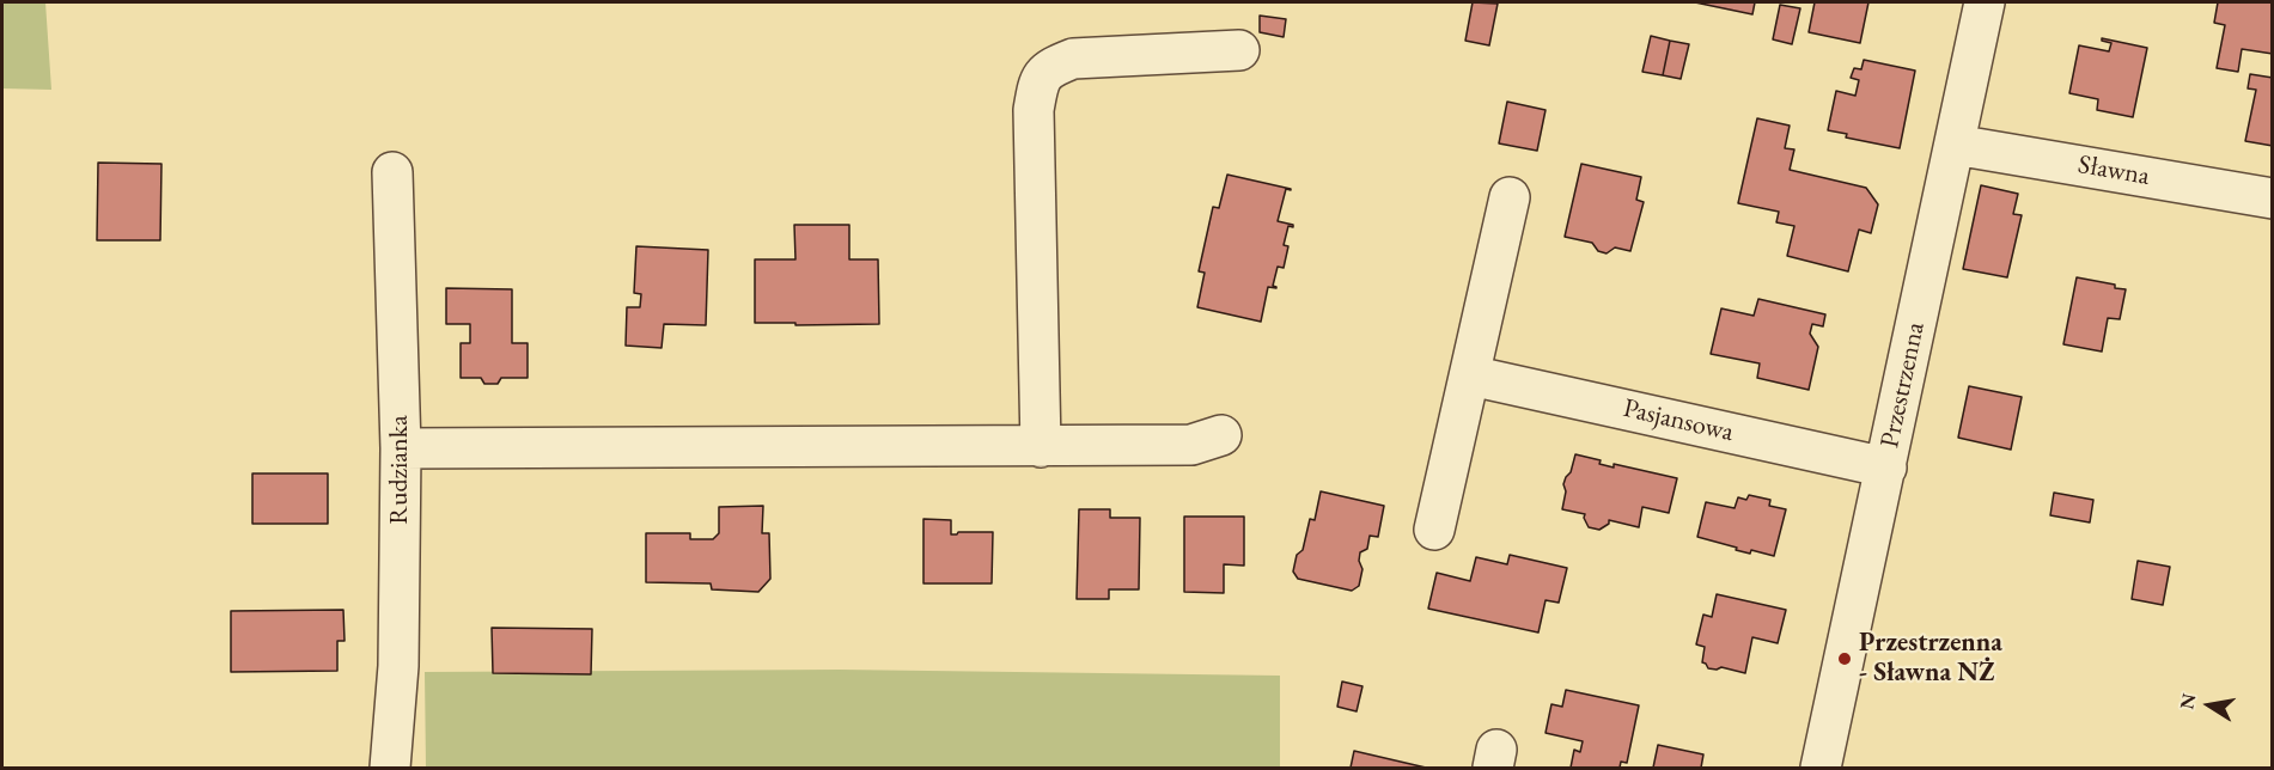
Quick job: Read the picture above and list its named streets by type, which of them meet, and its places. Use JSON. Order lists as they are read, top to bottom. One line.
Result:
{"streets":{"street":["Sławna","Przestrzenna","Pasjansowa","Rudzianka"]},"crossings":[["Sławna","Przestrzenna"],["Przestrzenna","Pasjansowa"]],"places":["Przestrzenna - Sławna NŻ"],"north":"left"}
